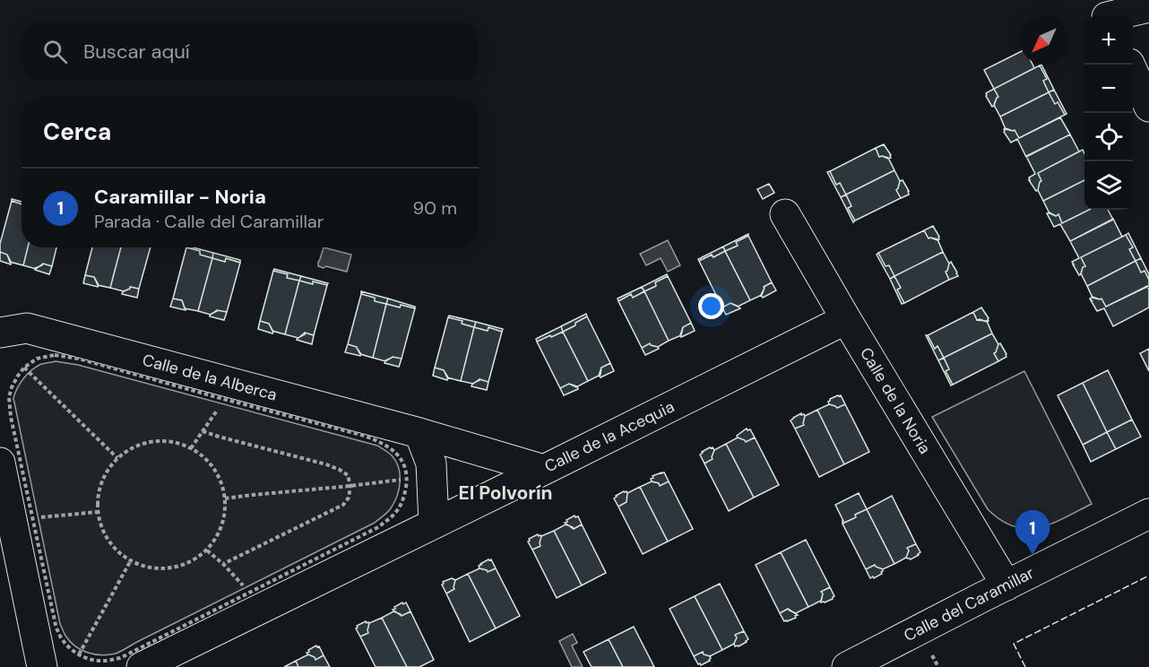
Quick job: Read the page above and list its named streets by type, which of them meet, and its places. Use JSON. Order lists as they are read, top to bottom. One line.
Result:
{"streets":{"street":["Calle de la Alberca","Calle de la Noria","Calle de la Acequia","Calle del Caramillar"]},"crossings":[["Calle de la Alberca","Calle de la Acequia"],["Calle de la Noria","Calle de la Acequia"],["Calle de la Noria","Calle del Caramillar"]],"districts":["El Polvorín"],"north":"bottom left","page":{"map_buttons":["+","−"],"search":"Buscar aquí","heading":"Cerca","list":[{"mark":"1","name":"Caramillar - Noria","note":"Parada · Calle del Caramillar","value":"90 m"}],"pins":"1"}}
